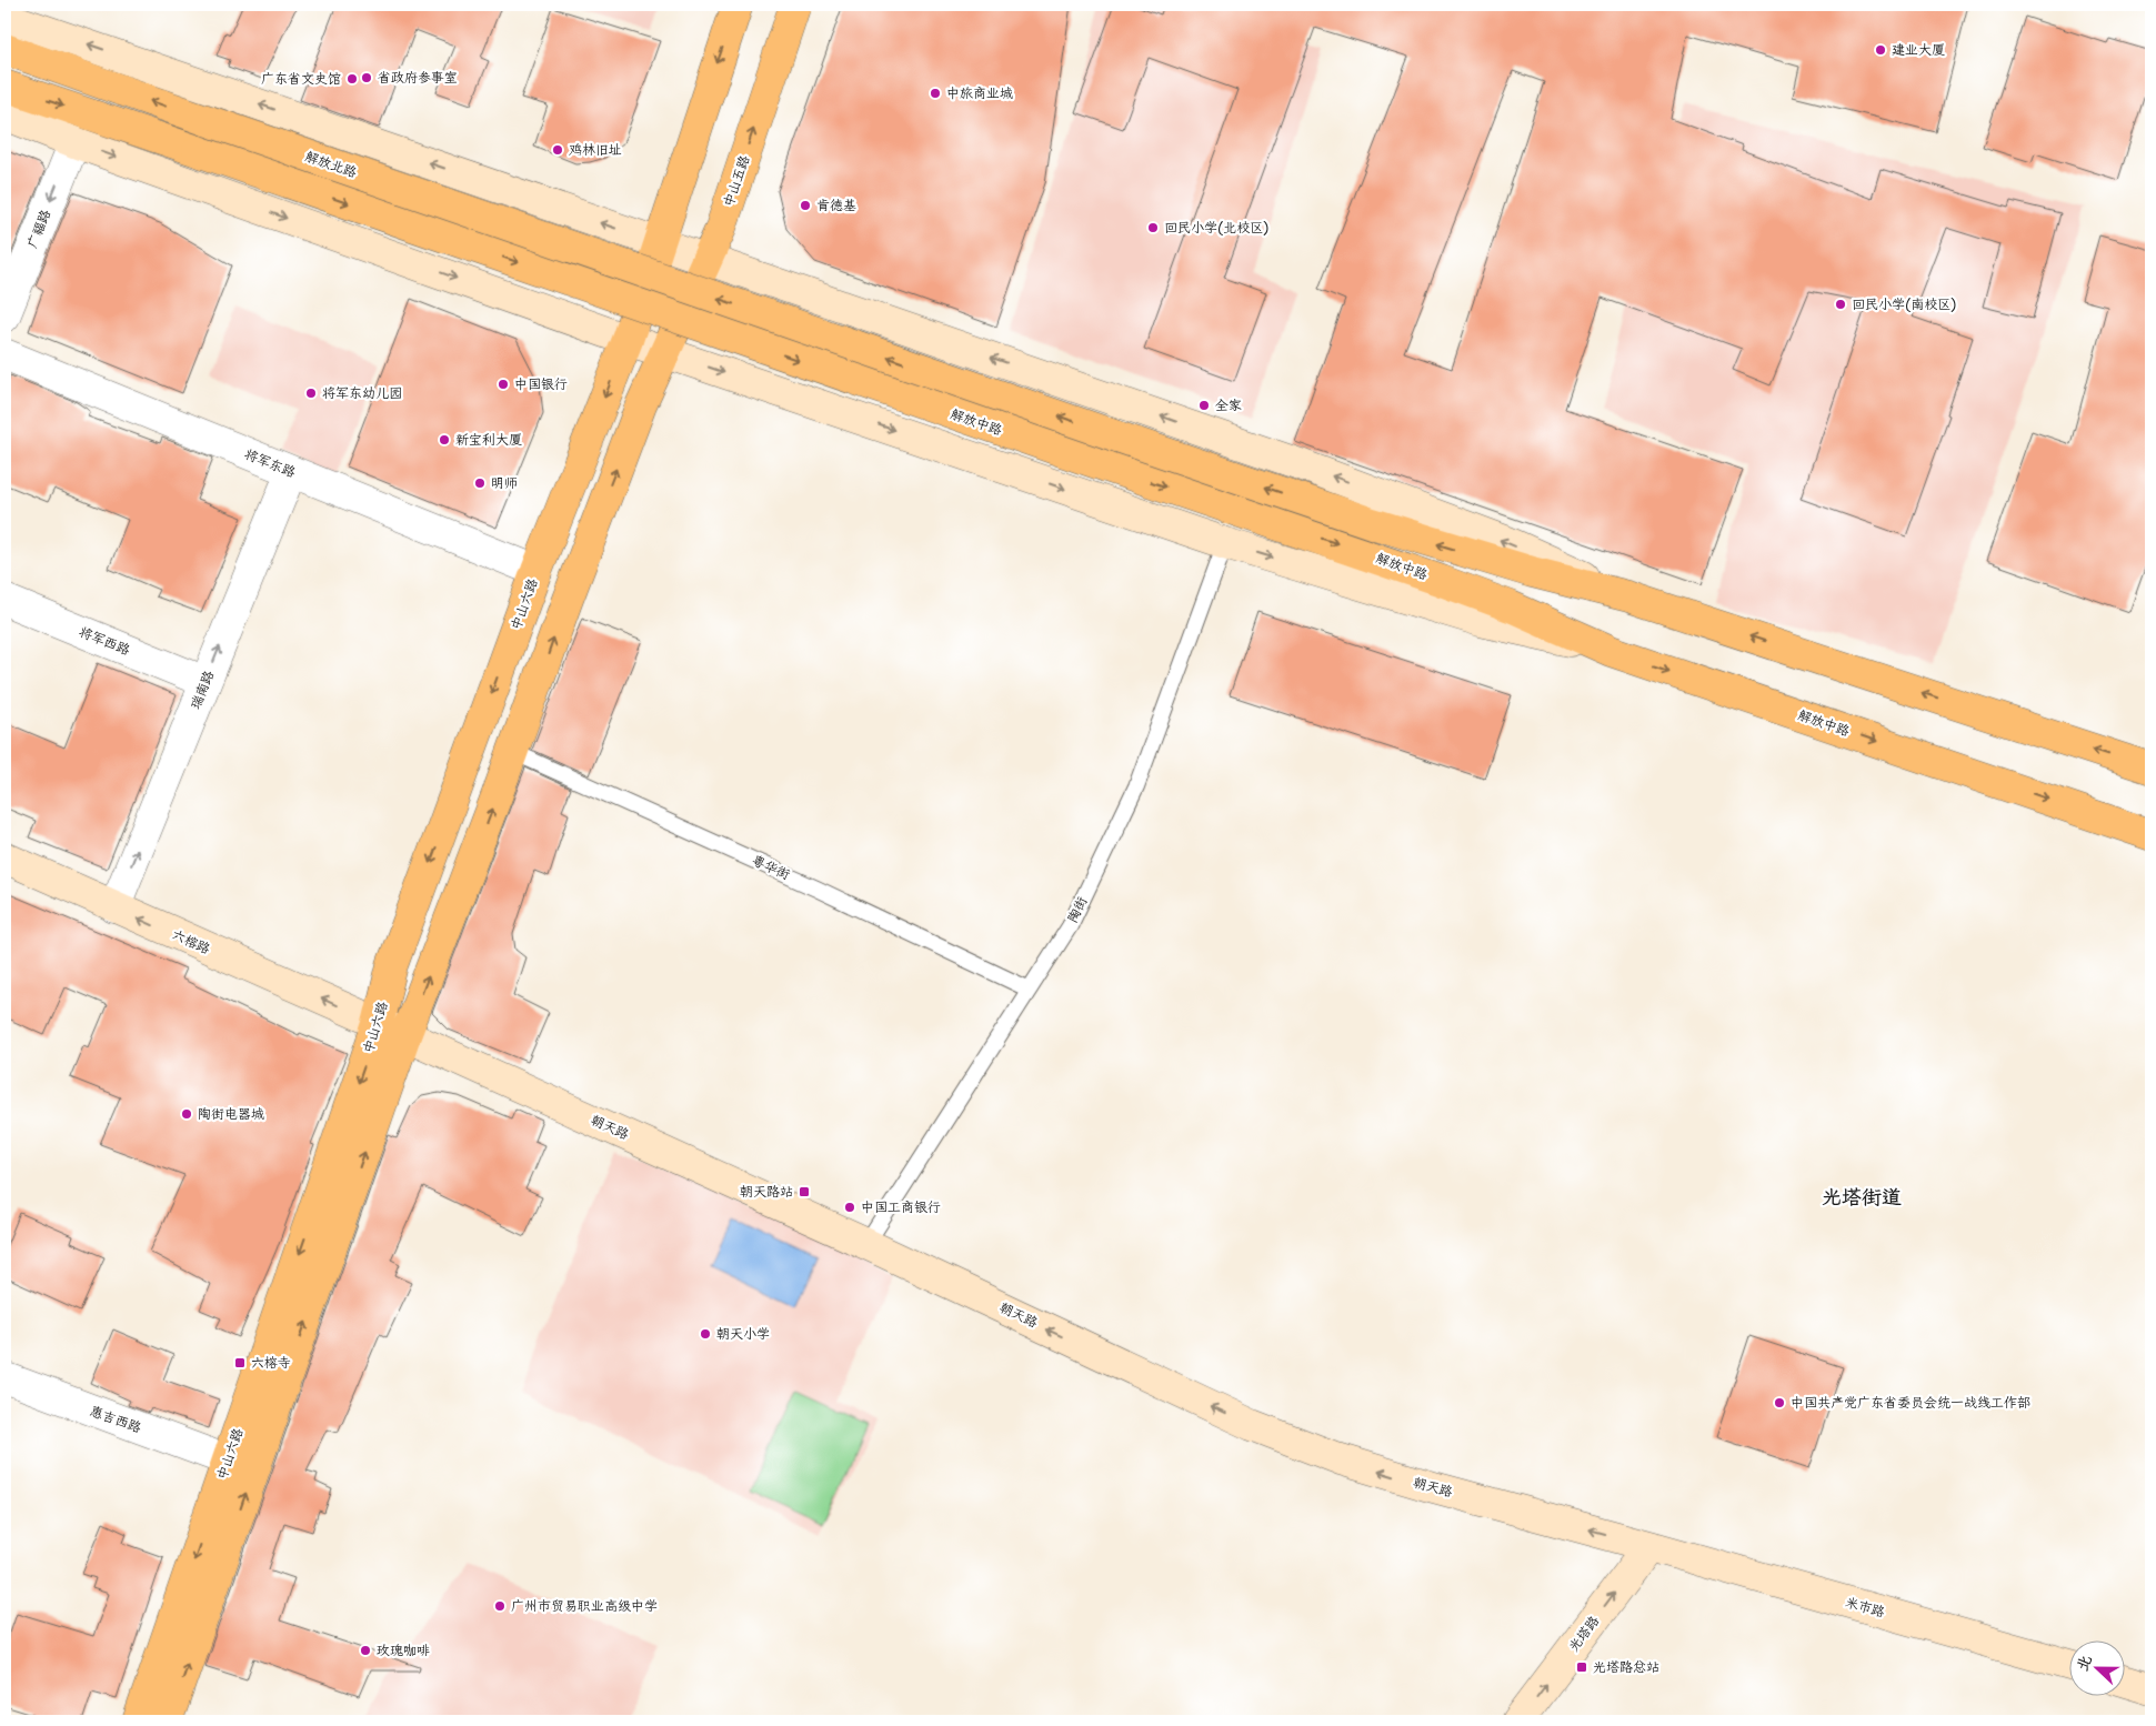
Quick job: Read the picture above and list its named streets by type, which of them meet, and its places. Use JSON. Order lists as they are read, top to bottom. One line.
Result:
{"streets":{"main road":["解放北路","中山五路","解放中路","中山六路","六榕路","朝天路","米市路","光塔路"],"street":["广福路","将军东路","将军西路","瑞南路","惠吉西路"],"lane":["粤华街","陶街"]},"crossings":[["中山五路","中山六路"],["将军东路","中山六路"],["将军东路","瑞南路"],["中山六路","粤华街"],["中山六路","六榕路"],["中山六路","朝天路"],["中山六路","惠吉西路"],["将军西路","瑞南路"],["瑞南路","六榕路"],["粤华街","陶街"],["陶街","朝天路"],["六榕路","朝天路"],["朝天路","米市路"],["朝天路","光塔路"],["米市路","光塔路"]],"one_way":["广福路","瑞南路","六榕路","朝天路","光塔路"],"districts":["光塔街道"],"places":{"other":["建业大厦","省政府参事室","广东省文史馆","中旅商业城","鸡林旧址","肯德基","回民小学(北校区)","回民小学(南校区)","中国银行","将军东幼儿园","全家","新宝利大厦","明师","陶街电器城","中国工商银行","朝天小学","中国共产党广东省委员会统一战线工作部","广州市贸易职业高级中学","玫瑰咖啡"],"transit":["朝天路站","六榕寺","光塔路总站"]},"north":"left"}
